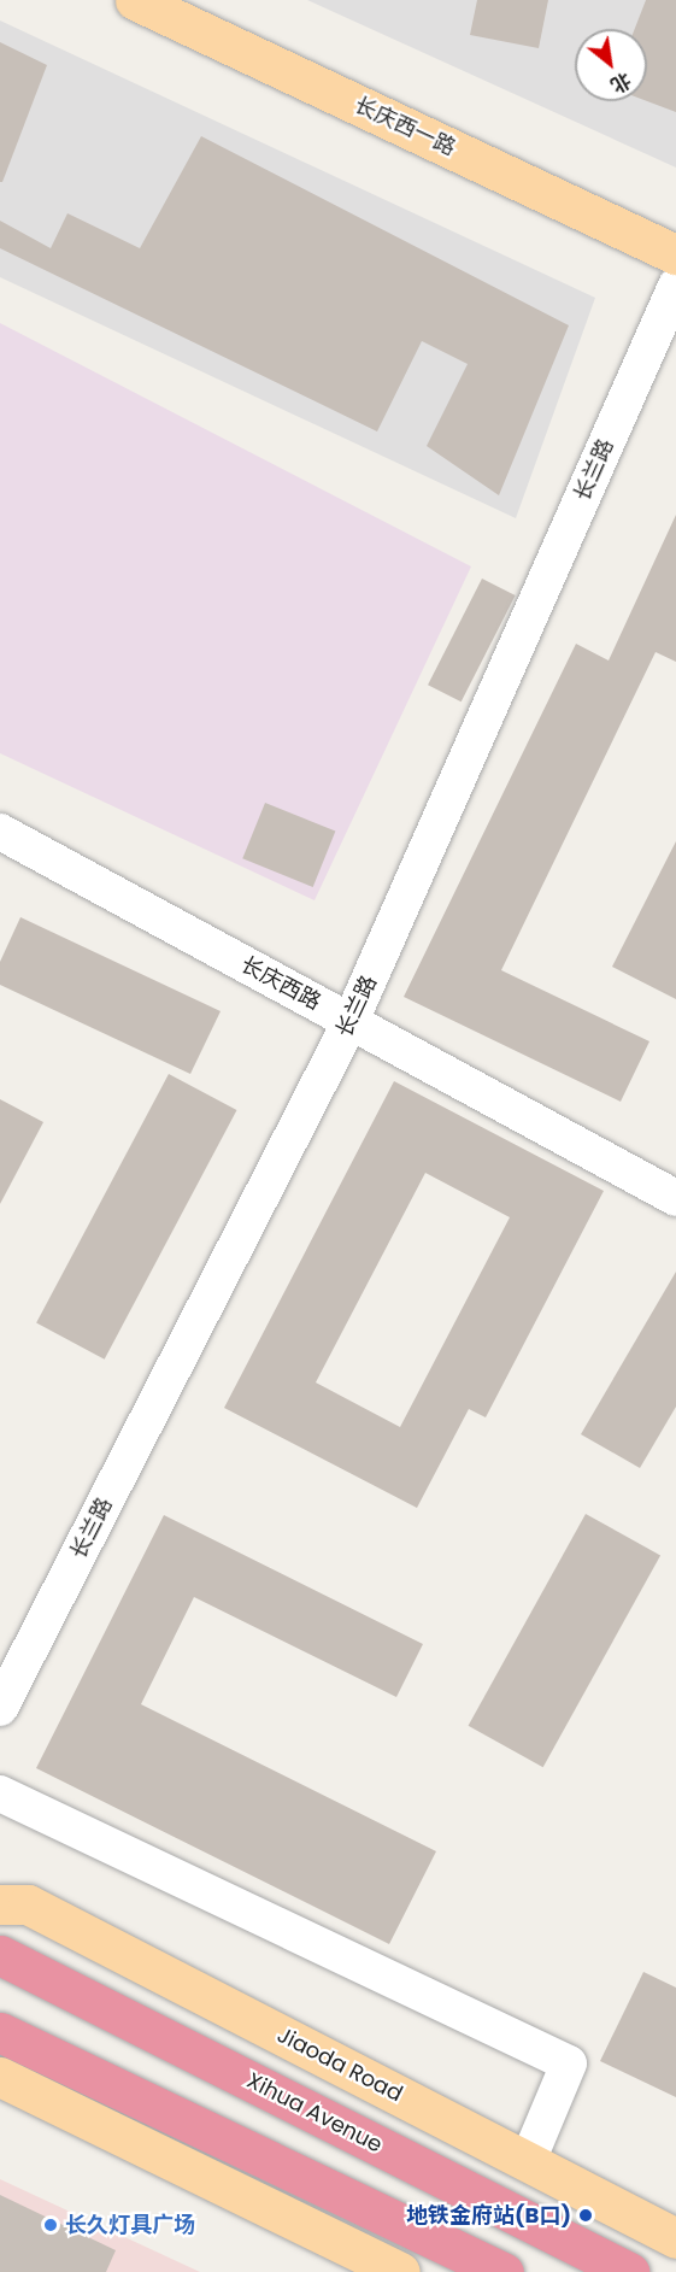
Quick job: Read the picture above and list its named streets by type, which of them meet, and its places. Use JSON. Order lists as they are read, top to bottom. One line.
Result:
{"streets":{"highway":["Xihua Avenue"],"main road":["长庆西一路","Jiaoda Road"],"street":["长兰路","长庆西路"]},"crossings":[["长兰路","长庆西路"]],"places":["地铁金府站(B口)","长久灯具广场"],"north":"bottom right"}
